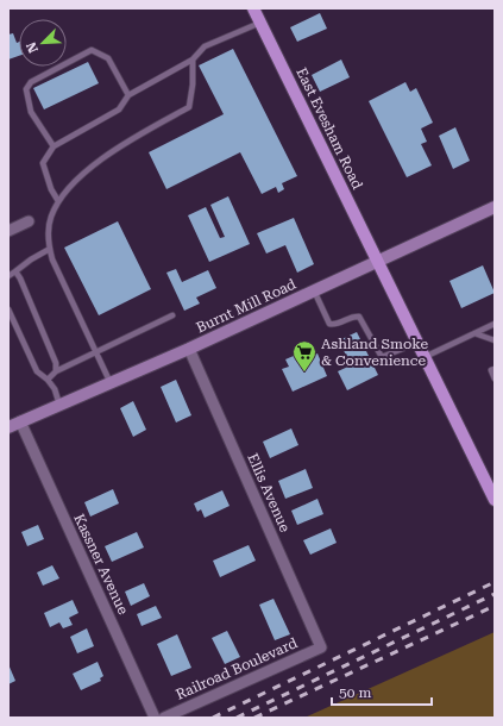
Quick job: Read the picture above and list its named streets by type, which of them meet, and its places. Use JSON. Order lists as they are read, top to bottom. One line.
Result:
{"streets":{"main road":["East Evesham Road","Burnt Mill Road"],"street":["Ellis Avenue","Kassner Avenue","Railroad Boulevard"]},"crossings":[["East Evesham Road","Burnt Mill Road"],["Burnt Mill Road","Ellis Avenue"],["Burnt Mill Road","Kassner Avenue"],["Ellis Avenue","Railroad Boulevard"]],"places":{"supermarket":["Ashland Smoke & Convenience"]},"scale_bar":"50 m","north":"bottom left"}
